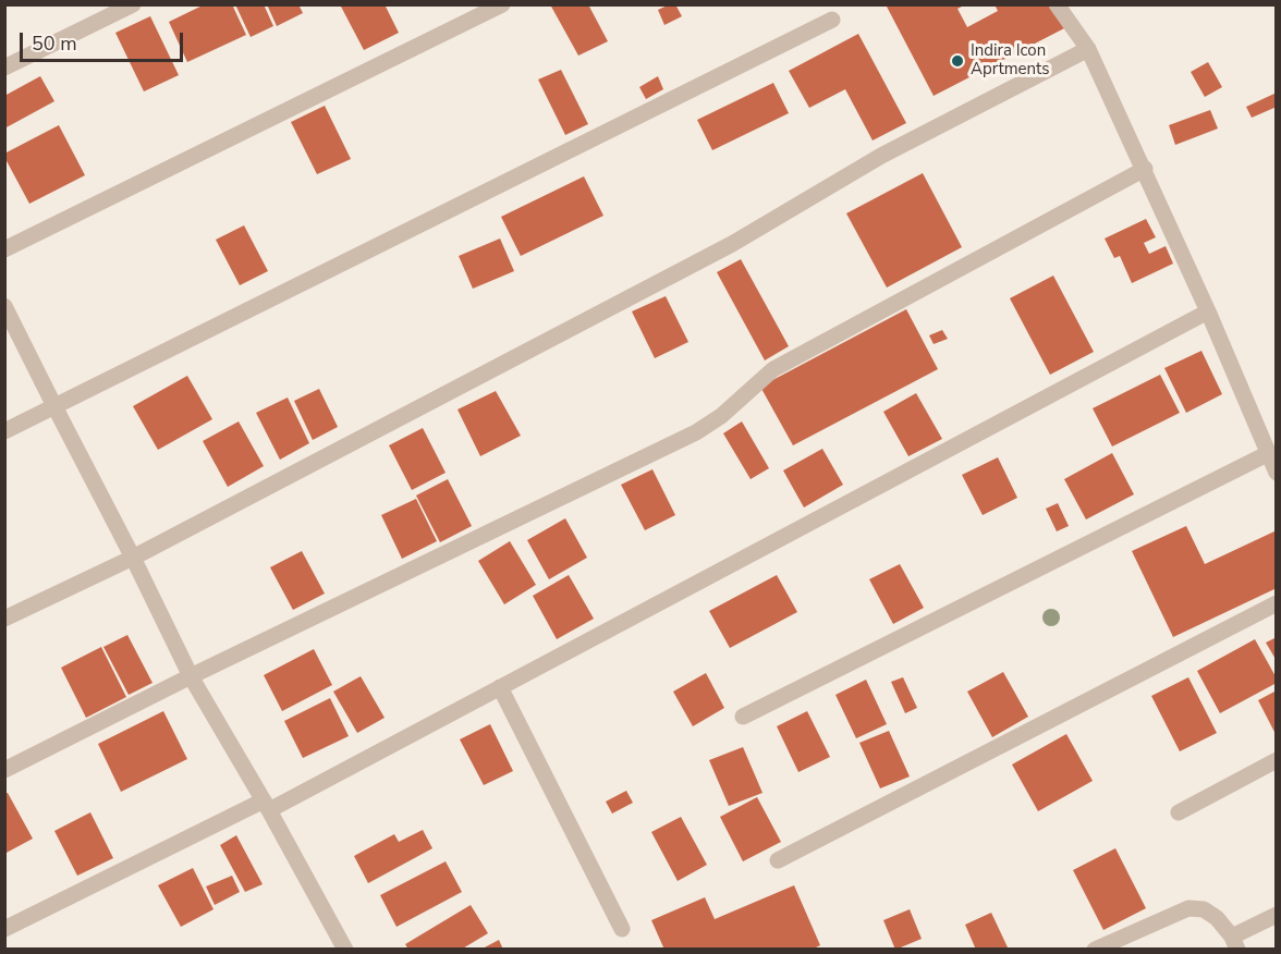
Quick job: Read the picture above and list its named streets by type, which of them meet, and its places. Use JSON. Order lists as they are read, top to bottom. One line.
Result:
{"places":["Indira Icon Aprtments"],"scale_bar":"50 m"}
